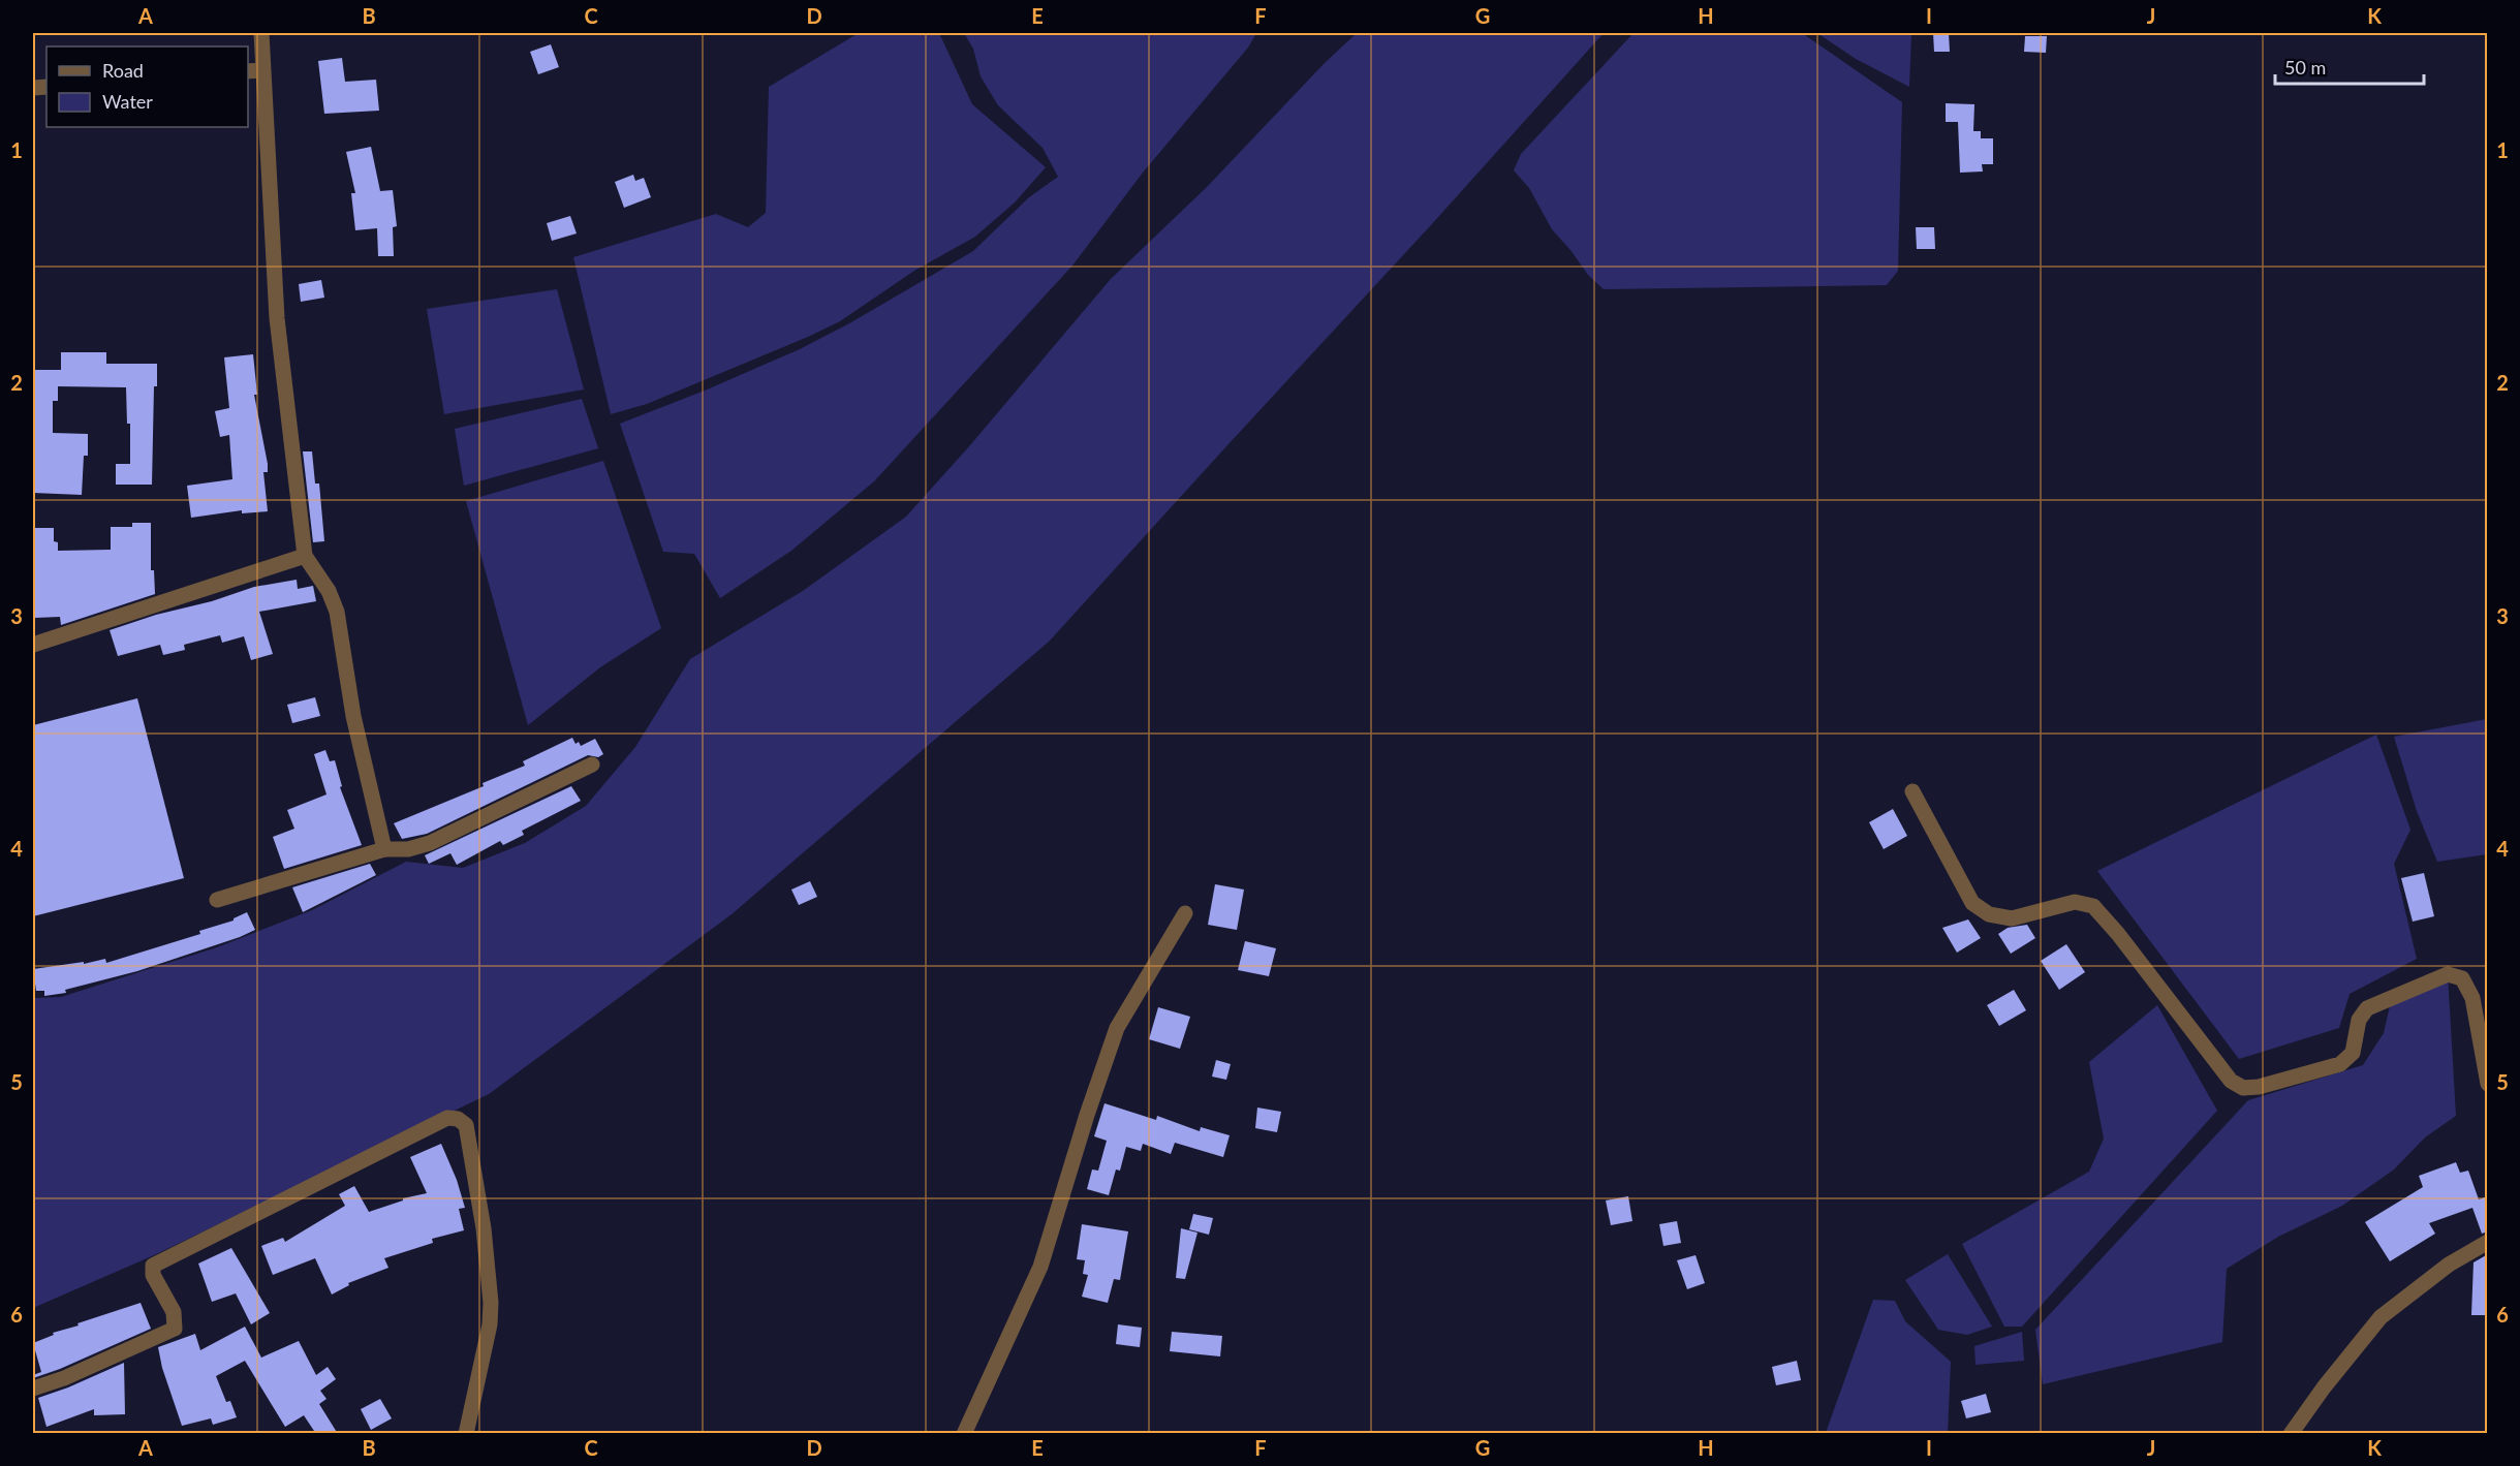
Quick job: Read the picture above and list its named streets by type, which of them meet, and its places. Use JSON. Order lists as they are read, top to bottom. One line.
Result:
{"legend":["Road","Water"],"scale_bar":"50 m","grid":{"columns":["A","B","C","D","E","F","G","H","I","J","K"],"rows":["1","2","3","4","5","6"]}}
